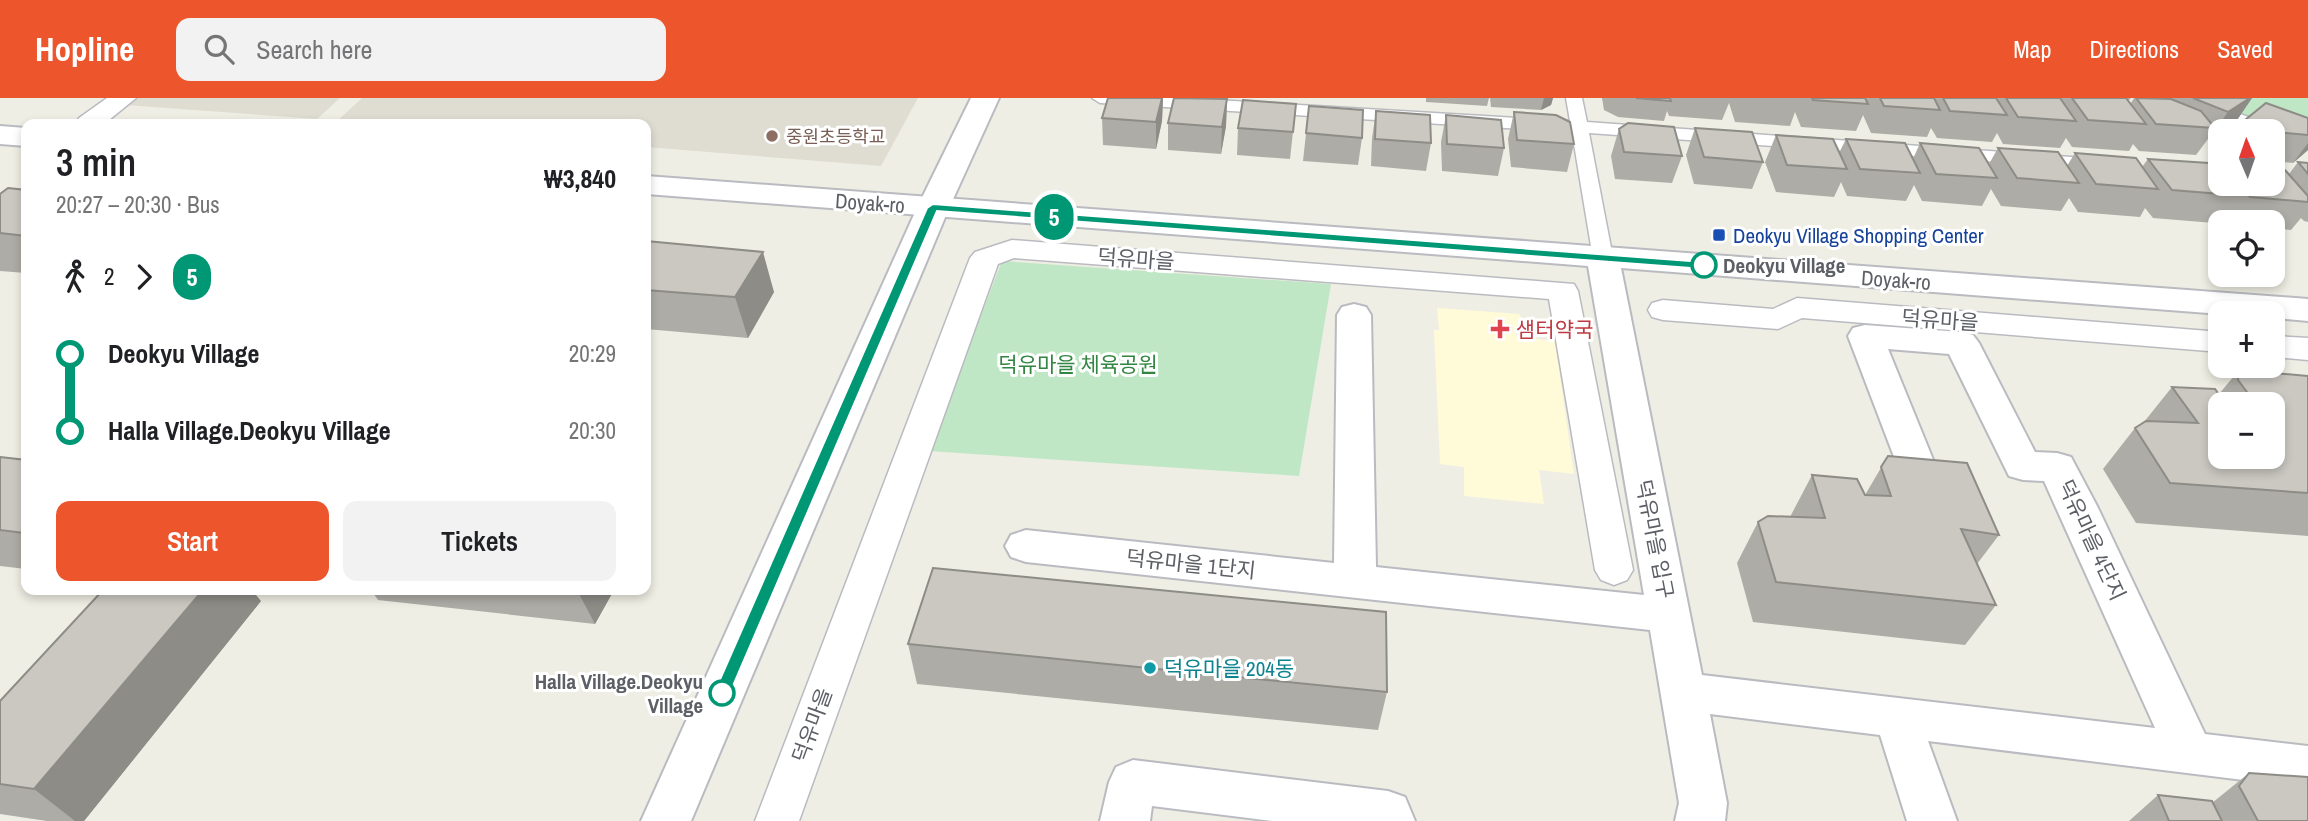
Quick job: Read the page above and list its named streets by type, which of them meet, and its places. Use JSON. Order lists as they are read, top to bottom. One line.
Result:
{"streets":{"street":["Doyak-ro","덕유마을","덕유마을 입구","덕유마을 4단지","덕유마을 1단지"]},"crossings":[["Doyak-ro","덕유마을 입구"],["덕유마을 입구","덕유마을 1단지"]],"parks":["덕유마을 체육공원"],"places":{"other":["중원초등학교","Deokyu Village","덕유마을 204동","Halla Village.Deokyu Village"],"transit":["Deokyu Village Shopping Center"],"health":["샘터약국"]},"lines":["bus line 5"],"north":"top","page":{"header":"Hopline","search":"Search here","nav":["Map","Directions","Saved"],"on_map":"5","map_buttons":["+","−"],"heading":["3 min","20:27 – 20:30 · Bus","₩3,840"],"legs":["2","5"],"list":[{"name":"Deokyu Village","value":"20:29"},{"name":"Halla Village.Deokyu Village","value":"20:30"}],"buttons":["Start","Tickets"]}}
